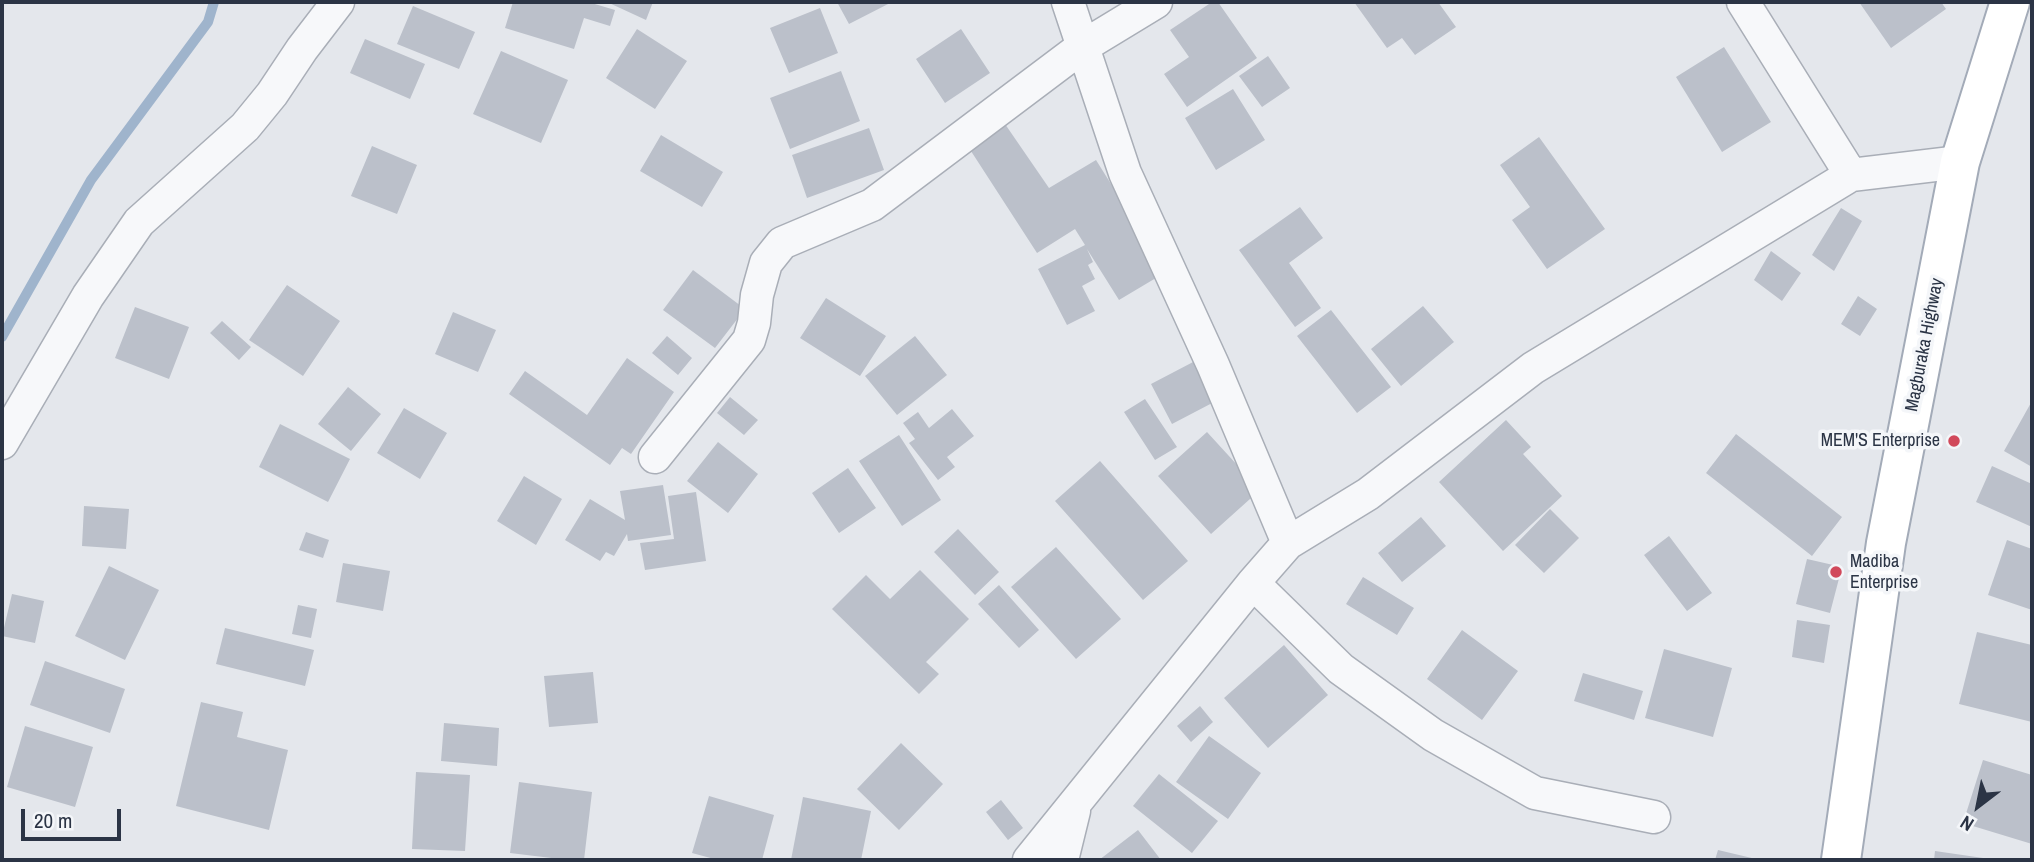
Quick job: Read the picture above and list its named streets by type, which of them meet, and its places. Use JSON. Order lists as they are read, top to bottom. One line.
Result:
{"streets":{"main road":["Magburaka Highway"]},"places":["MEM'S Enterprise","Madiba Enterprise"],"scale_bar":"20 m","north":"bottom left"}
